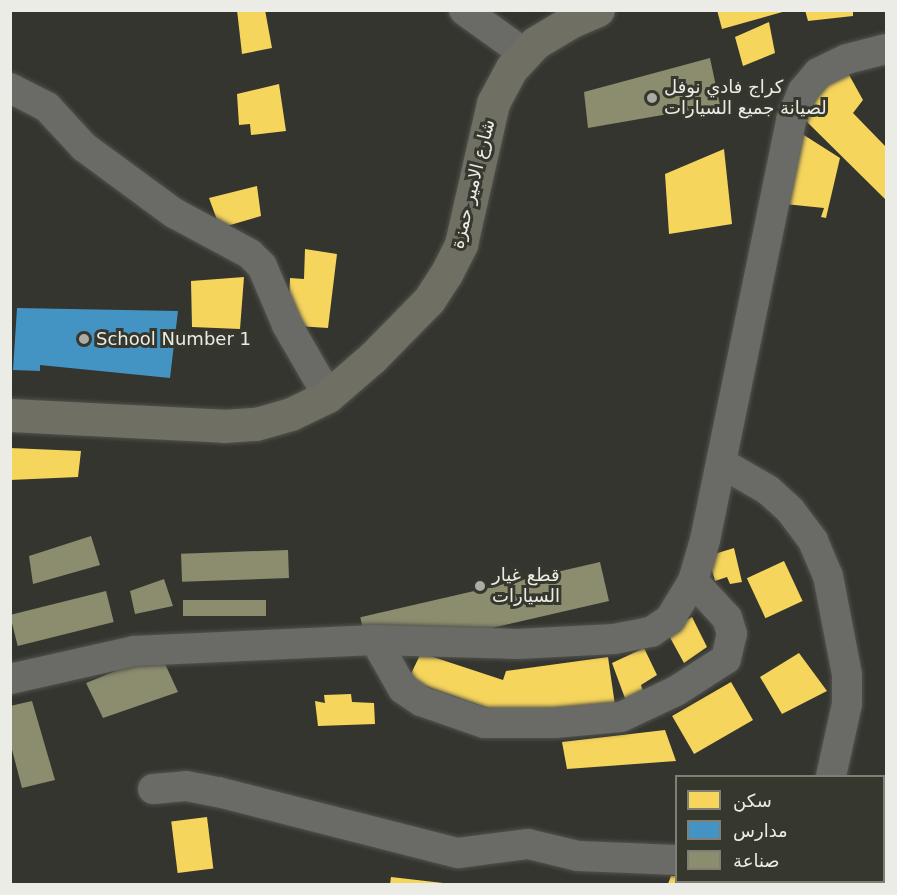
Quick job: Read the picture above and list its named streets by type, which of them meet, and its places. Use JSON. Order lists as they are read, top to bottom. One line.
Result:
{"streets":{"main road":["شارع الامير حمزة"]},"places":["كراج فادي نوفل لصيانة جميع السيارات","School Number 1","قطع غيار السيارات"],"legend":["سكن","مدارس","صناعة"]}
